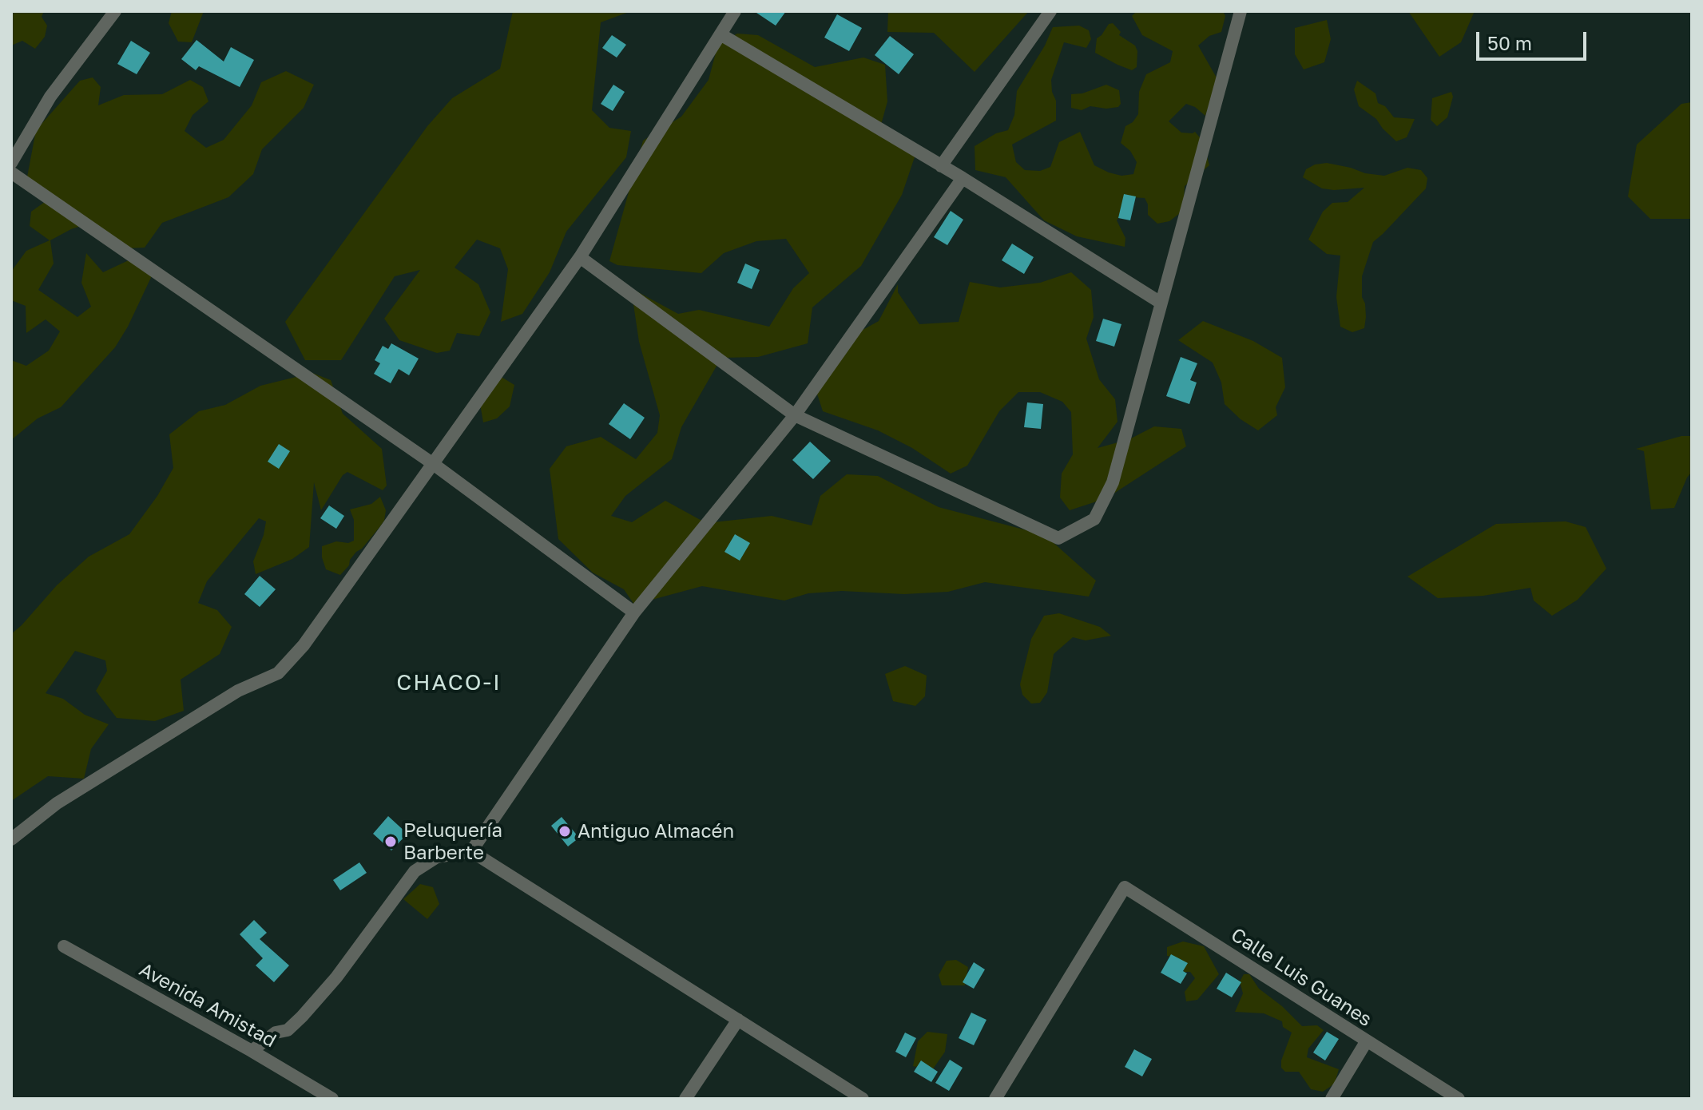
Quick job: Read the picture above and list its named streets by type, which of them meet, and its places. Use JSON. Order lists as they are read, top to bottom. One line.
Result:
{"streets":{"street":["Calle Luis Guanes","Avenida Amistad"]},"districts":["CHACO-I"],"places":["Antiguo Almacén","Peluquería Barberte"],"scale_bar":"50 m"}
